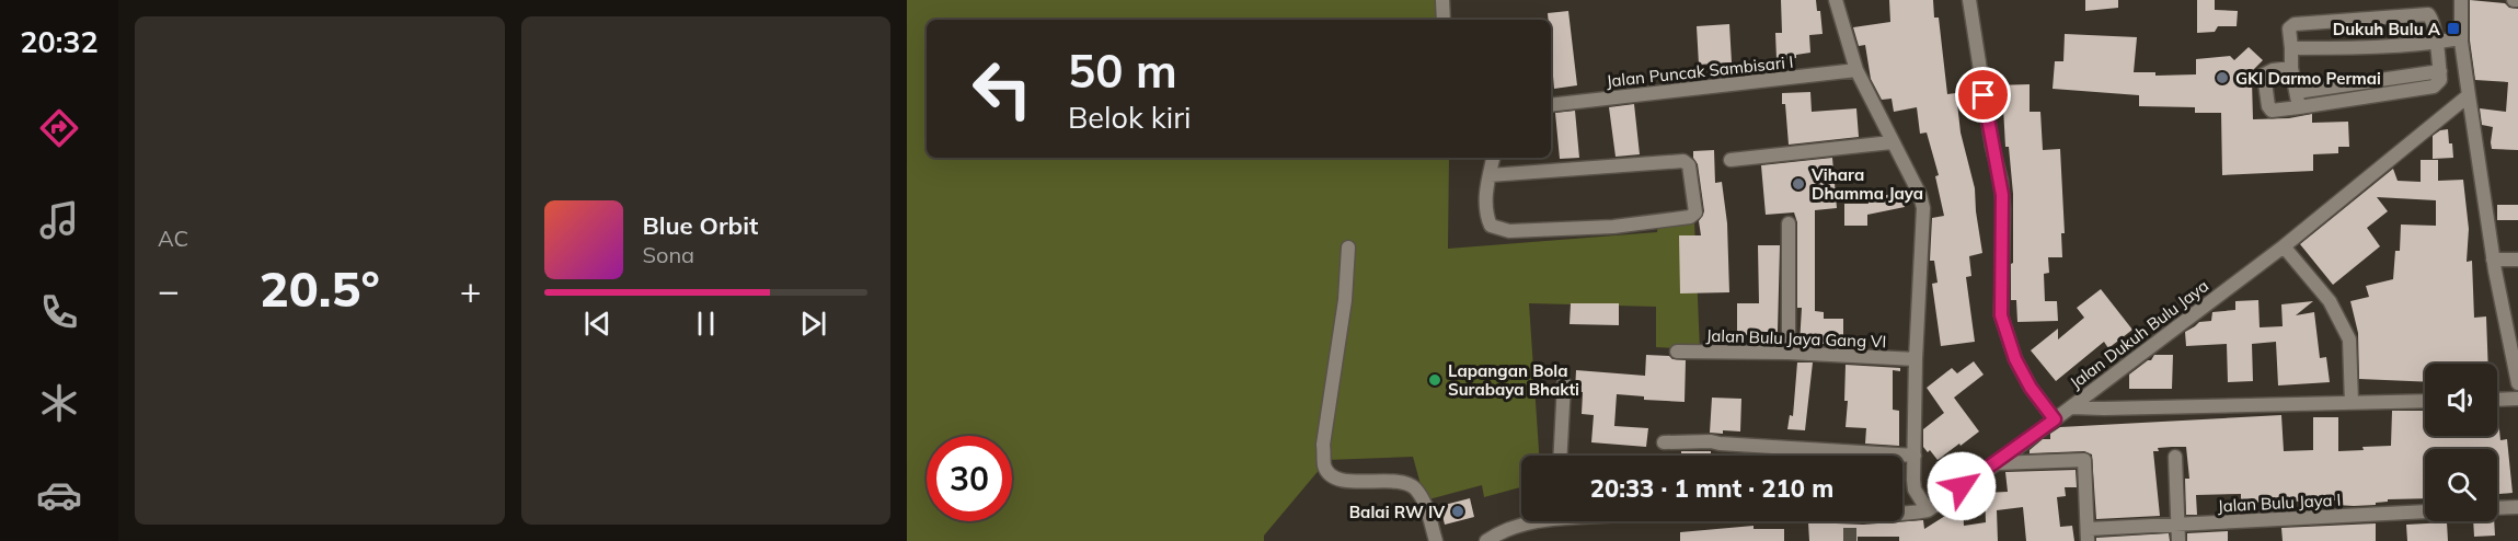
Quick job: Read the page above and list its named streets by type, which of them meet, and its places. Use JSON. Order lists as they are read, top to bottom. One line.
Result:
{"streets":{"street":["Jalan Puncak Sambisari I","Jalan Dukuh Bulu Jaya","Jalan Bulu Jaya Gang VI","Jalan Bulu Jaya I"]},"places":{"transit":["Dukuh Bulu A"],"other":["GKI Darmo Permai","Vihara Dhamma Jaya","Lapangan Bola Surabaya Bhakti","Balai RW IV"]},"page":{"tabs":"20:32","tile":"AC","turn":["50 m","Belok kiri"],"song":["Blue Orbit","Sona"],"heat":["−","20.5°","+"],"limit":"30","trip":"20:33 · 1 mnt · 210 m"}}
